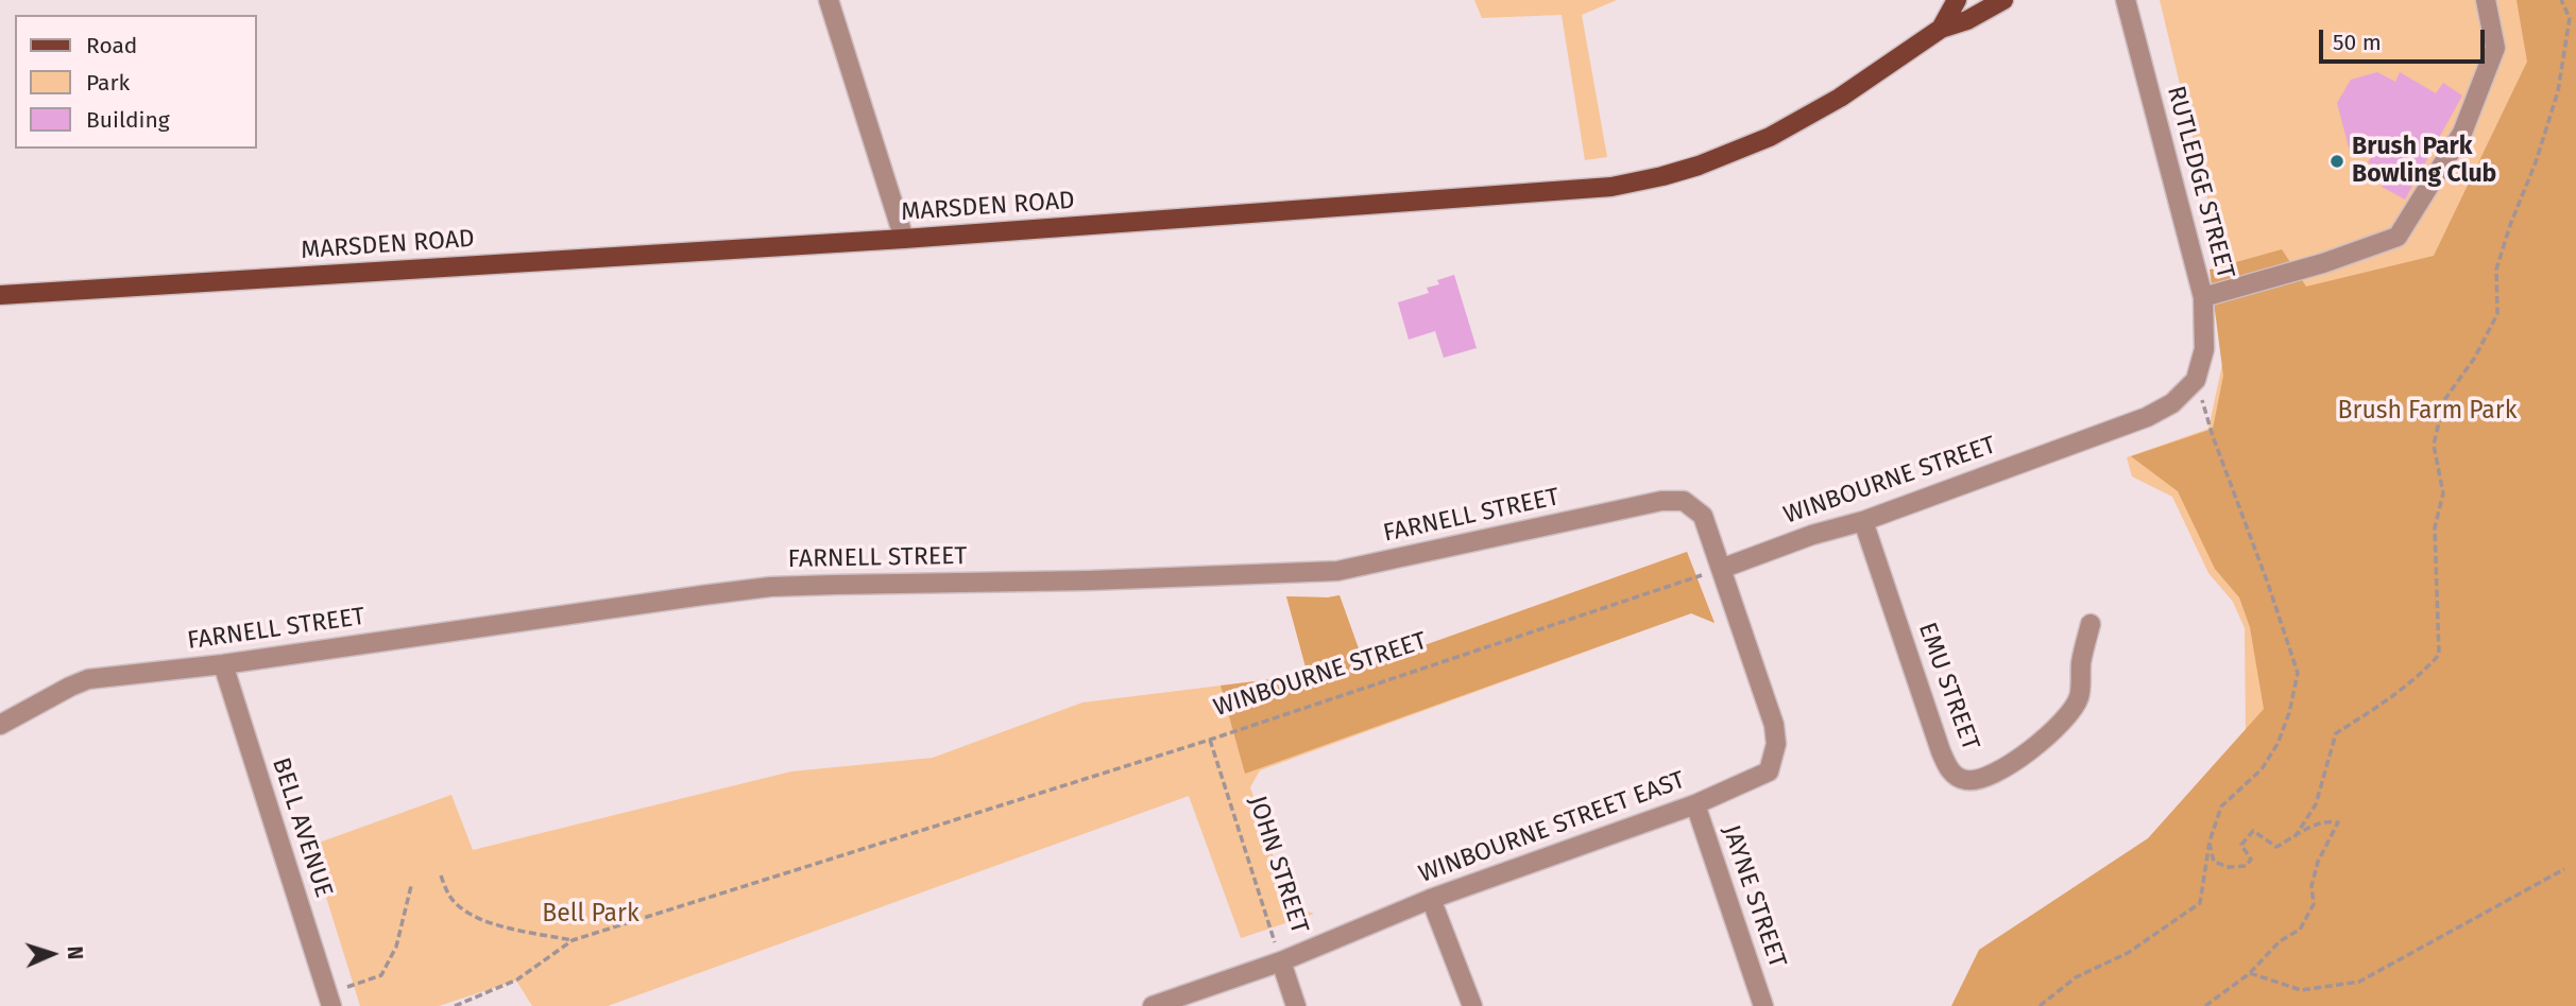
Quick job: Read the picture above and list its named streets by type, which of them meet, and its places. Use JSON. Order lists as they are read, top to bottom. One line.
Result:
{"streets":{"main road":["MARSDEN ROAD"],"street":["RUTLEDGE STREET","WINBOURNE STREET","FARNELL STREET","EMU STREET","BELL AVENUE","WINBOURNE STREET EAST","JOHN STREET","JAYNE STREET"]},"crossings":[["RUTLEDGE STREET","WINBOURNE STREET"],["WINBOURNE STREET","FARNELL STREET"],["WINBOURNE STREET","EMU STREET"],["WINBOURNE STREET","WINBOURNE STREET EAST"],["WINBOURNE STREET","JOHN STREET"],["FARNELL STREET","BELL AVENUE"],["FARNELL STREET","WINBOURNE STREET EAST"],["WINBOURNE STREET EAST","JOHN STREET"],["WINBOURNE STREET EAST","JAYNE STREET"]],"parks":["Brush Farm Park","Bell Park"],"places":["Brush Park Bowling Club"],"legend":["Road","Park","Building"],"scale_bar":"50 m","north":"right"}
